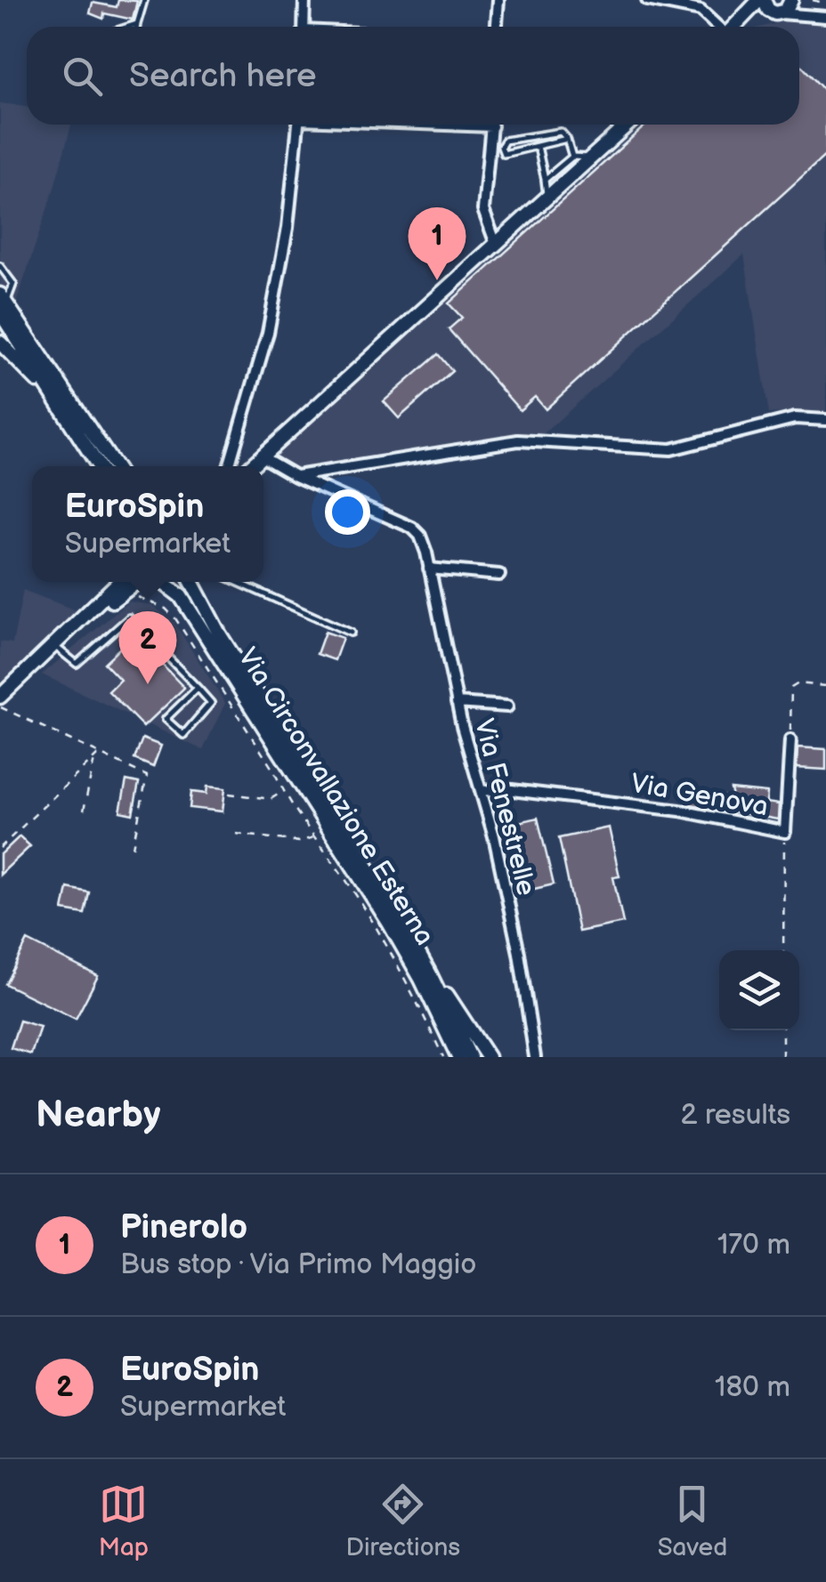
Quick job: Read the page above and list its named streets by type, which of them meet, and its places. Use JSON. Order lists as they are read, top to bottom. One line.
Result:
{"streets":{"main road":["Via Circonvallazione Esterna"],"street":["Via Genova","Via Fenestrelle"]},"crossings":[["Via Genova","Via Fenestrelle"]],"page":{"search":"Search here","pins":["1","2"],"popup":["EuroSpin","Supermarket"],"heading":["Nearby","2 results"],"list":[{"mark":"1","name":"Pinerolo","note":"Bus stop · Via Primo Maggio","value":"170 m"},{"mark":"2","name":"EuroSpin","note":"Supermarket","value":"180 m"}],"nav":["Map","Directions","Saved"]}}
